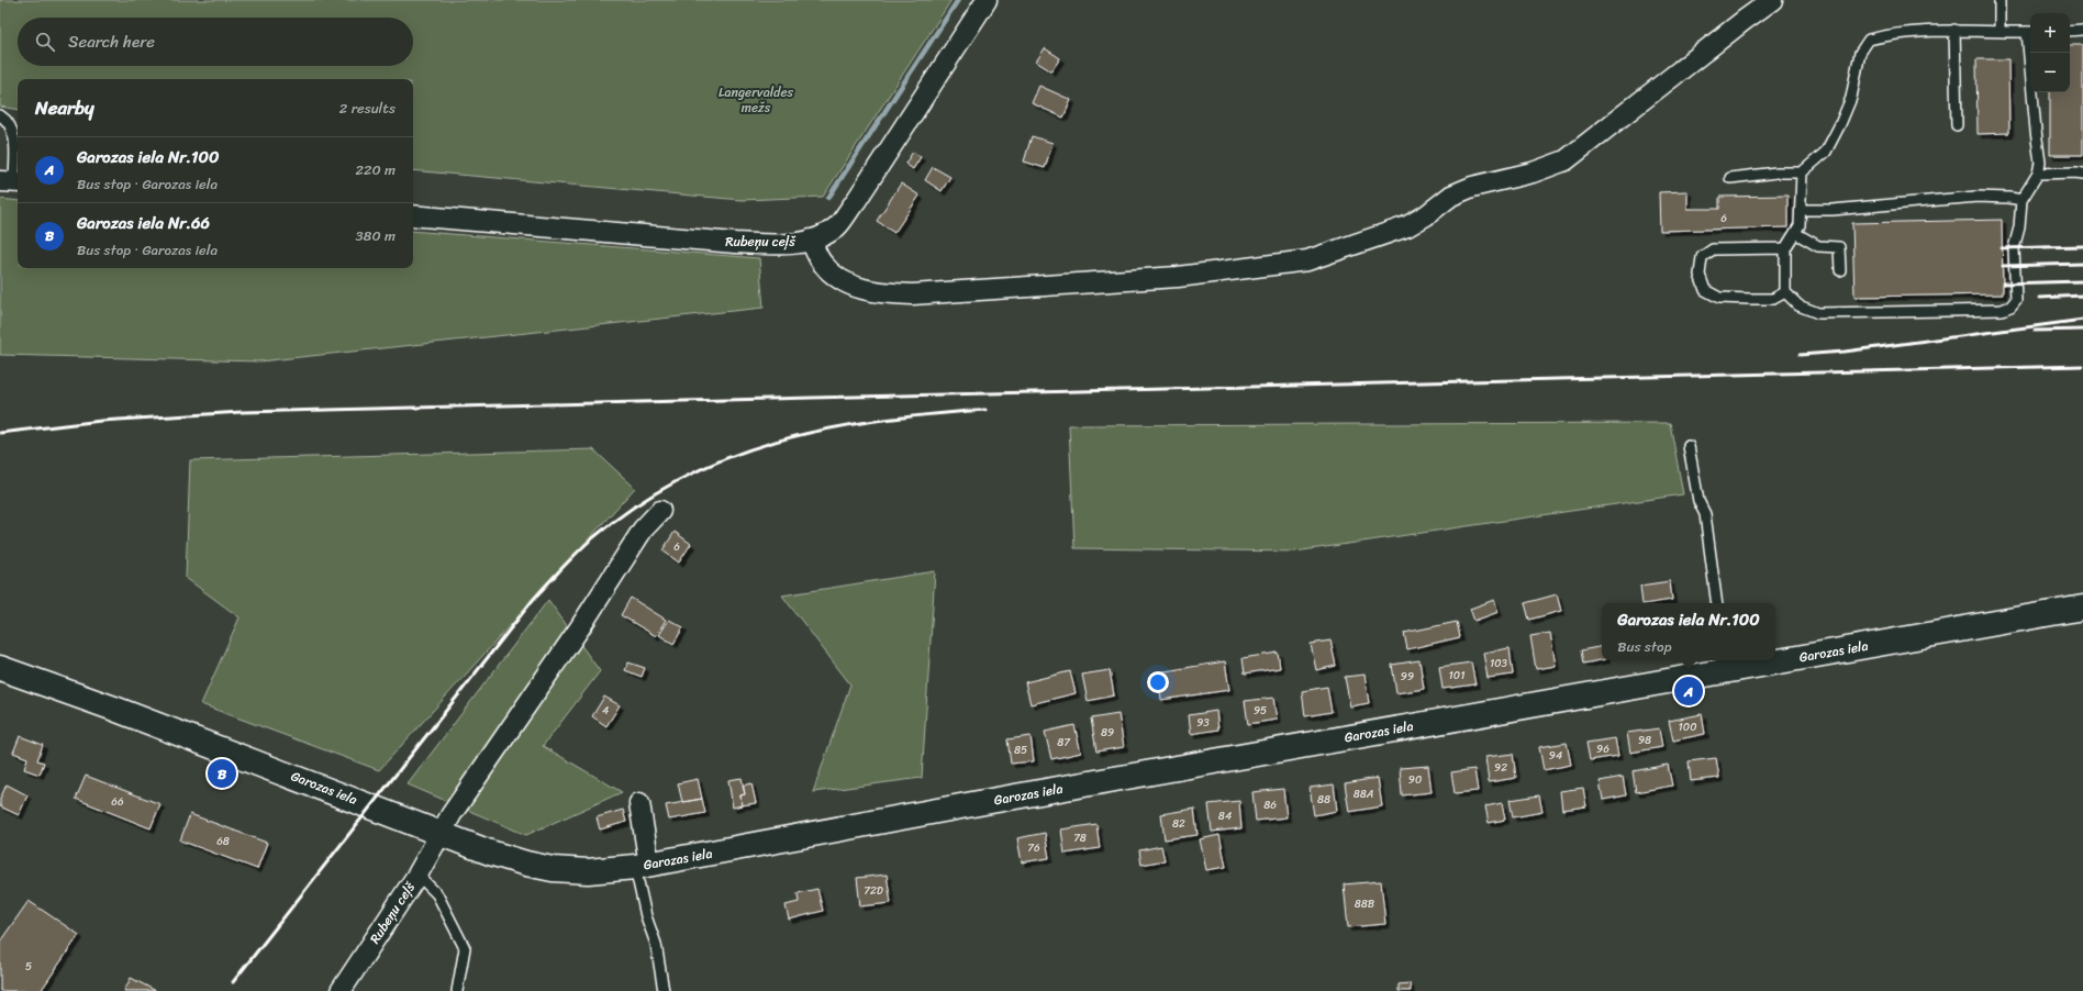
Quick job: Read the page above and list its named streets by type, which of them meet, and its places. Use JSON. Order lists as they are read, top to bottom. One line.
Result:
{"streets":{"main road":["Garozas iela"],"street":["Rubeņu ceļš"]},"crossings":[["Rubeņu ceļš","Garozas iela"]],"parks":["Langervaldes mežs"],"house_numbers":["6","6","103","101","99","4","95","93","100","89","98","87","96","85","94","92","90","88A","88","66","86","84","82","78","68","76","72D","88B","5"],"page":{"map_buttons":["+","−"],"search":"Search here","heading":["Nearby","2 results"],"list":[{"mark":"A","name":"Garozas iela Nr.100","note":"Bus stop · Garozas iela","value":"220 m"},{"mark":"B","name":"Garozas iela Nr.66","note":"Bus stop · Garozas iela","value":"380 m"}],"popup":["Garozas iela Nr.100","Bus stop"],"pins":["A","B"]}}
